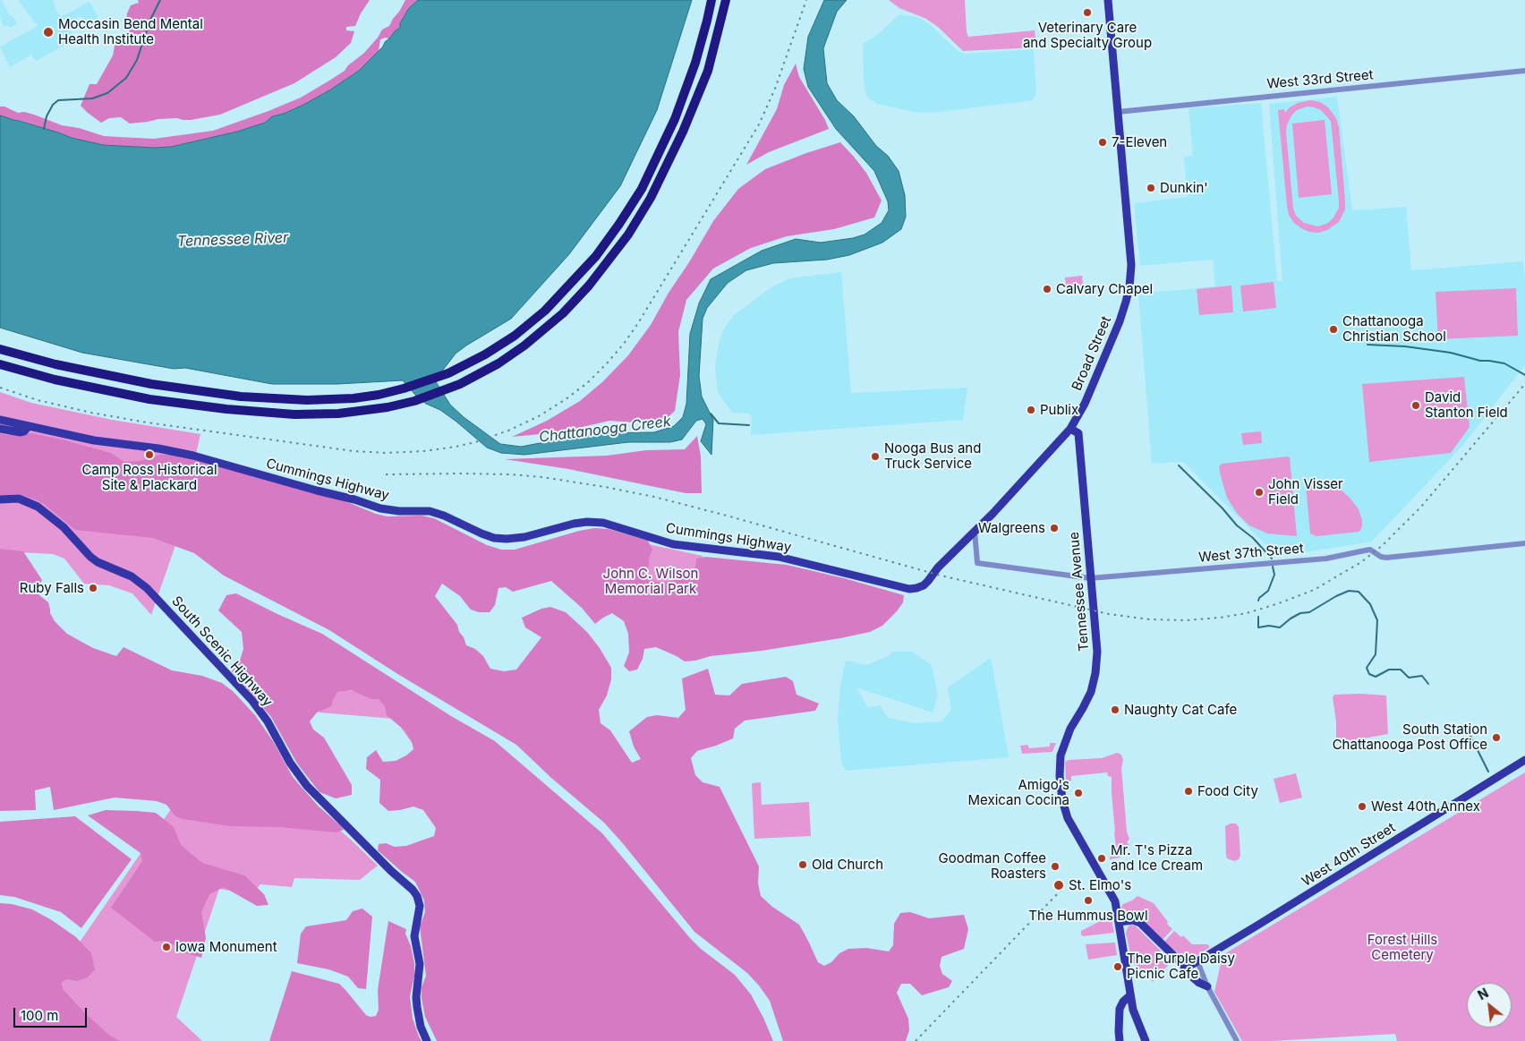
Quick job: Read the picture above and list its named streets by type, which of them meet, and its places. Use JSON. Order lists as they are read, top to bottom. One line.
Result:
{"streets":{"main road":["Broad Street","Cummings Highway","Tennessee Avenue","South Scenic Highway","West 40th Street"],"street":["West 33rd Street","West 37th Street"]},"crossings":[["West 33rd Street","Broad Street"],["Broad Street","Cummings Highway"],["Broad Street","West 37th Street"],["Broad Street","Tennessee Avenue"],["West 37th Street","Tennessee Avenue"]],"water":["Tennessee River","Chattanooga Creek"],"parks":["John C. Wilson Memorial Park","Forest Hills Cemetery"],"places":["Veterinary Care and Specialty Group","Moccasin Bend Mental Health Institute","7-Eleven","Dunkin'","Calvary Chapel","Chattanooga Christian School","David Stanton Field","Publix","Camp Ross Historical Site & Plackard","Nooga Bus and Truck Service","John Visser Field","Walgreens","Ruby Falls","Naughty Cat Cafe","South Station Chattanooga Post Office","Food City","Amigo's Mexican Cocina","West 40th Annex","Mr. T's Pizza and Ice Cream","Old Church","Goodman Coffee Roasters","St. Elmo's","The Hummus Bowl","Iowa Monument","The Purple Daisy Picnic Cafe"],"scale_bar":"100 m","north":"top left"}
